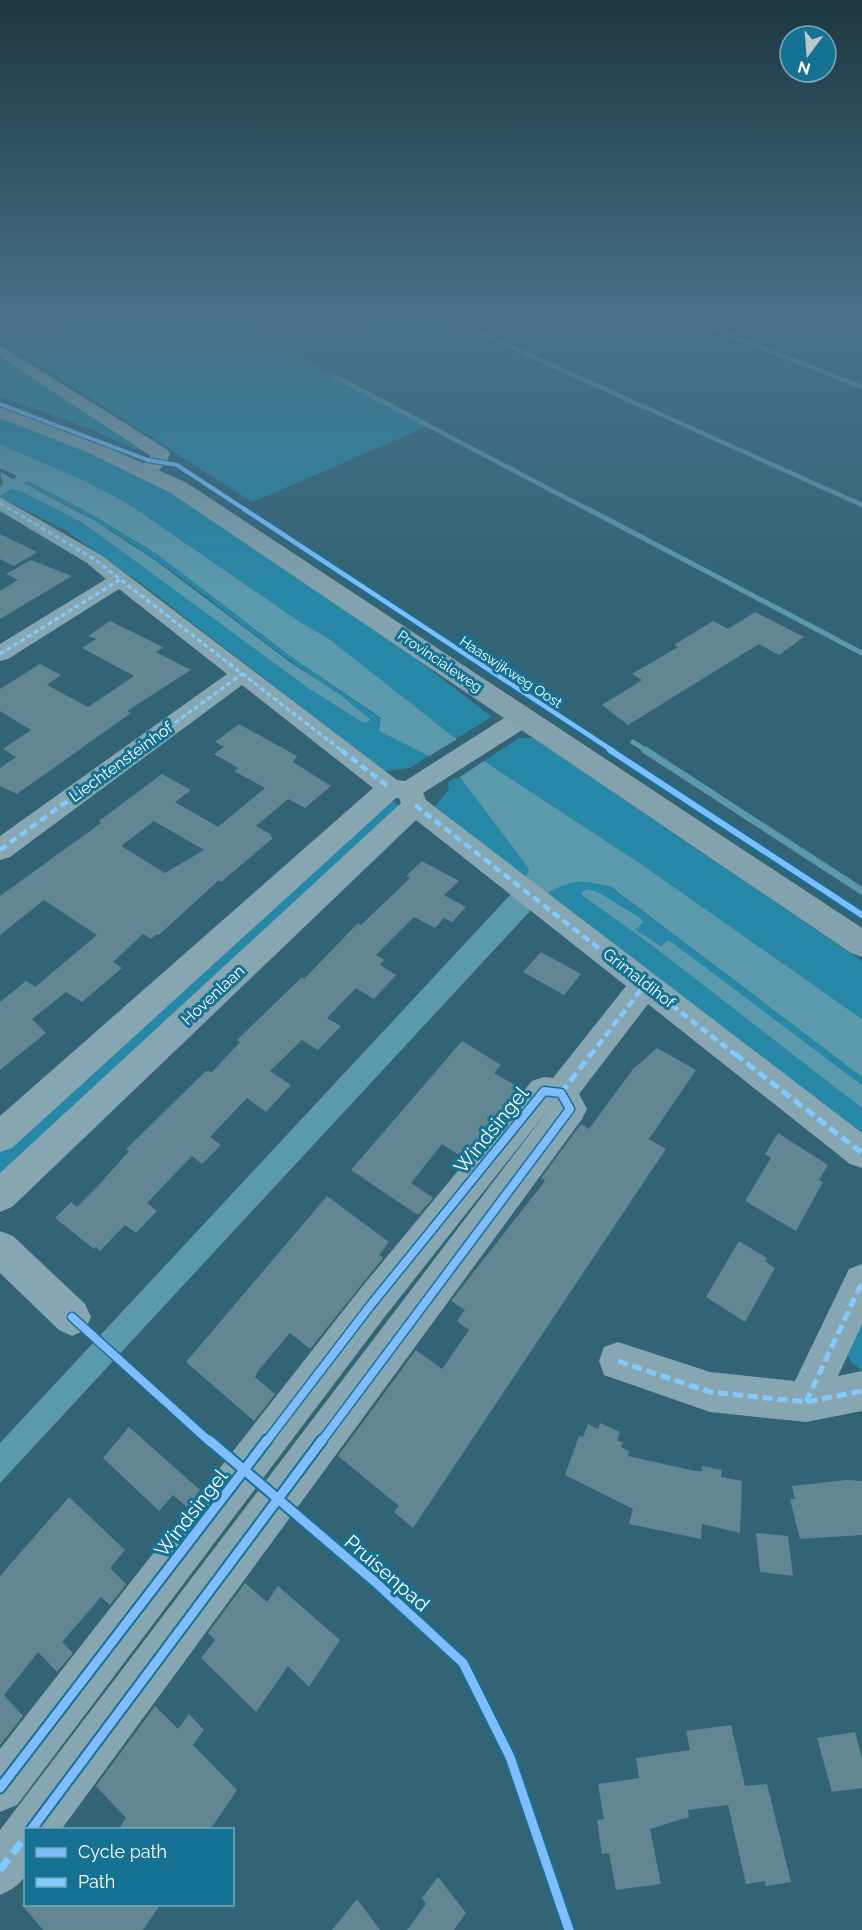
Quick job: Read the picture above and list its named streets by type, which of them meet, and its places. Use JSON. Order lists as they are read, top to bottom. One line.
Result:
{"streets":{"main road":["Provincialeweg"],"street":["Liechtensteinhof","Grimaldihof","Hovenlaan","Windsingel"],"cycle path":["Haaswijkweg Oost","Pruisenpad"]},"crossings":[["Provincialeweg","Hovenlaan"],["Grimaldihof","Hovenlaan"]],"legend":["Cycle path","Path"],"north":"bottom"}
